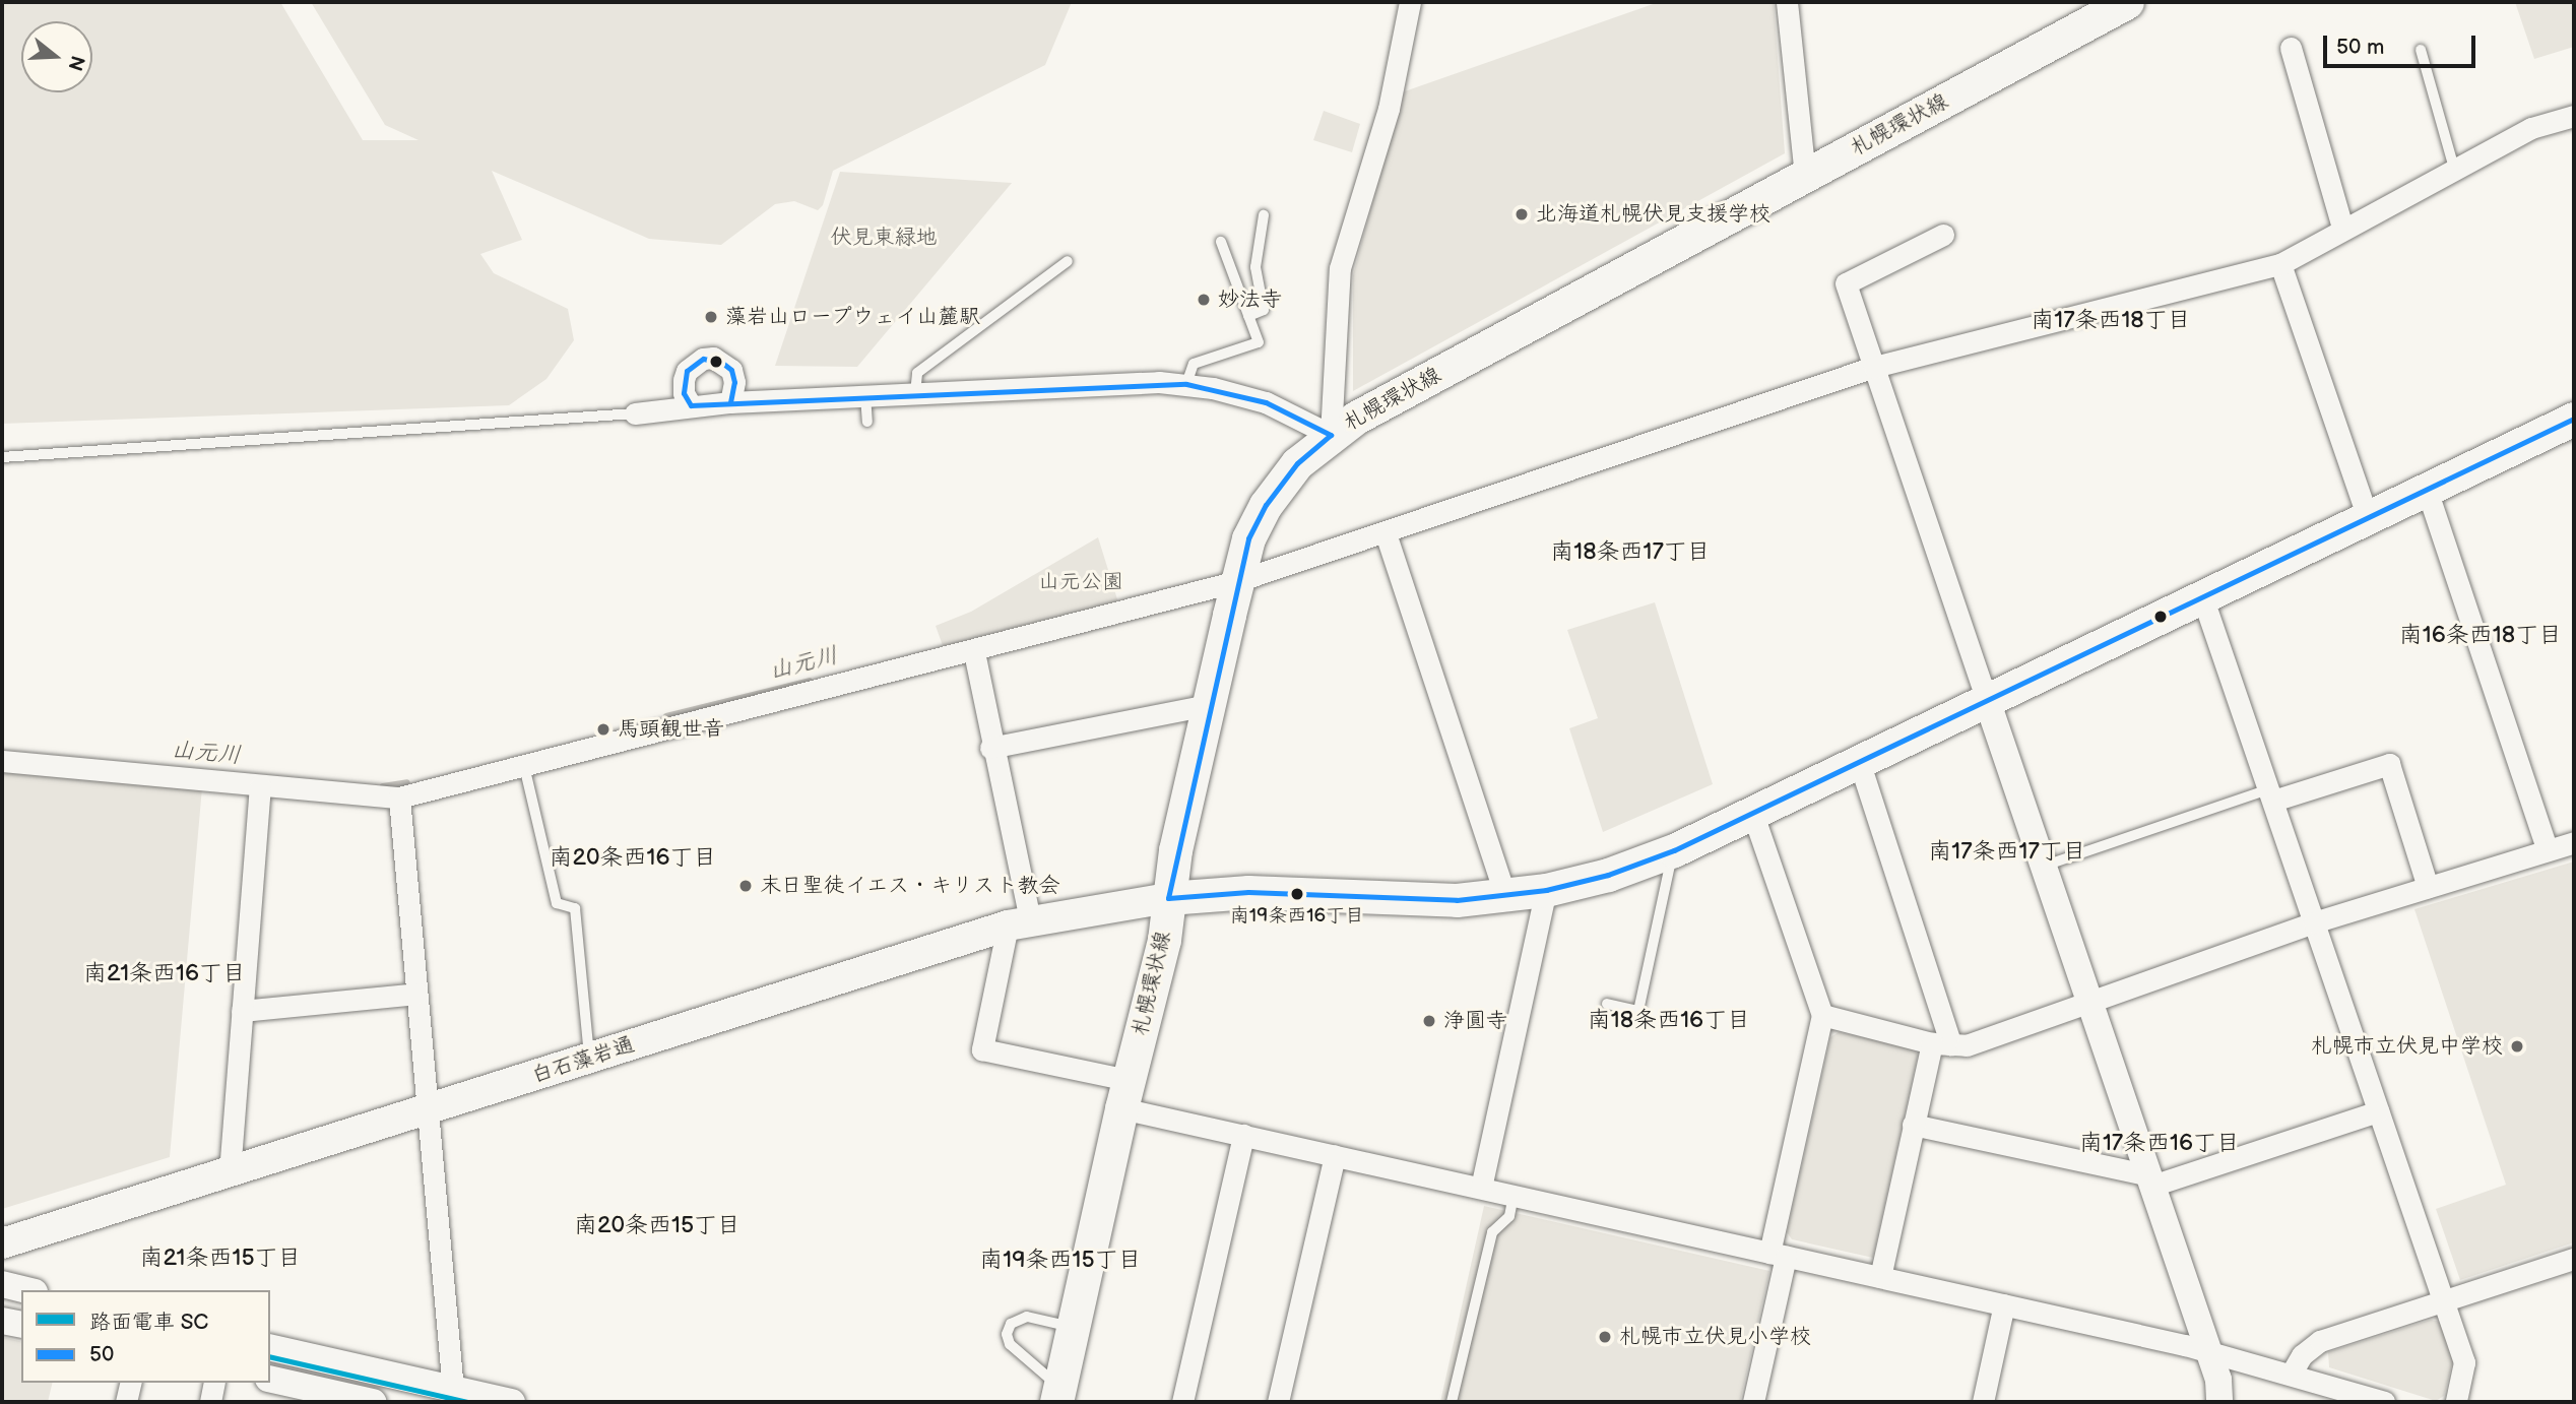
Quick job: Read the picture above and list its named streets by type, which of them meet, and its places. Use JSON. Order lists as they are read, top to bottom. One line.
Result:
{"streets":{"main road":["札幌環状線","白石藻岩通"]},"crossings":[["札幌環状線","白石藻岩通"]],"districts":["南17条西18丁目","南18条西17丁目","南16条西18丁目","南17条西17丁目","南20条西16丁目","南21条西16丁目","南18条西16丁目","南17条西16丁目","南20条西15丁目","南21条西15丁目","南19条西15丁目"],"water":["山元川"],"parks":["伏見東緑地","山元公園"],"places":["北海道札幌伏見支援学校","妙法寺","藻岩山ロープウェイ山麓駅","馬頭観世音","末日聖徒イエス・キリスト教会","南19条西16丁目","浄圓寺","札幌市立伏見中学校","札幌市立伏見小学校"],"lines":["transit line 50","tram line SC"],"legend":["路面電車 SC","50"],"scale_bar":"50 m","north":"right"}
